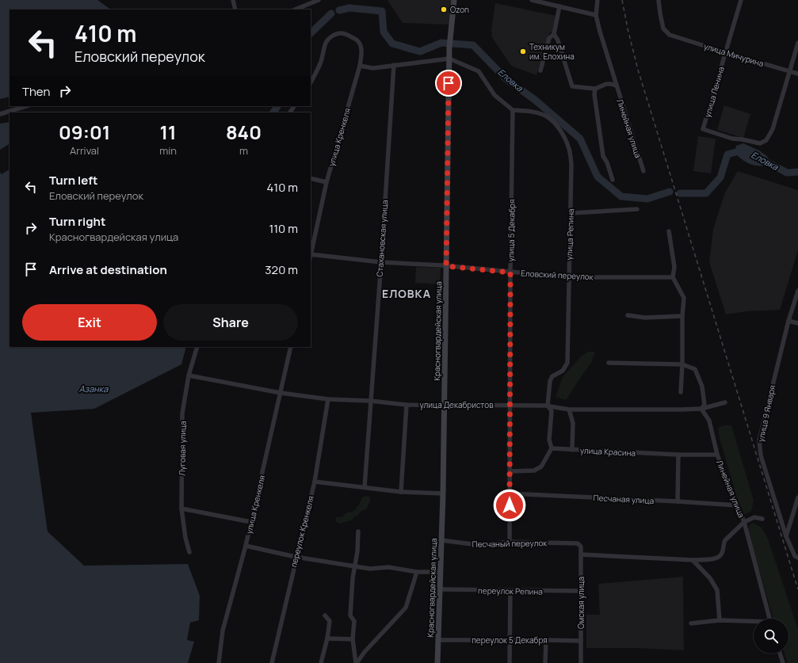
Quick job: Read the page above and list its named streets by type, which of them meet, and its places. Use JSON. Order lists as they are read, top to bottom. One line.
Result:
{"streets":{"main road":["Красногвардейская улица"],"street":["улица Мичурина","улица Ленина","Линейная улица","улица Кренкеля","улица 5 Декабря","улица Репина","Стахановская улица","Еловский переулок","улица Декабристов","улица 9 Января","Луговая улица","улица Красина","Песчаная улица","переулок Кренкеля","Песчаный переулок","переулок Репина","Омская улица","переулок 5 Декабря"]},"crossings":[["улица Мичурина","улица Ленина"],["Линейная улица","улица Декабристов"],["Линейная улица","улица Красина"],["Линейная улица","Песчаная улица"],["улица Кренкеля","улица Декабристов"],["улица 5 Декабря","улица Репина"],["улица 5 Декабря","Еловский переулок"],["улица 5 Декабря","улица Декабристов"],["улица 5 Декабря","Песчаная улица"],["улица 5 Декабря","Песчаный переулок"],["улица Репина","Еловский переулок"],["улица Репина","улица Декабристов"],["Стахановская улица","Еловский переулок"],["Стахановская улица","улица Декабристов"],["Еловский переулок","Красногвардейская улица"],["Красногвардейская улица","улица Декабристов"],["Красногвардейская улица","Песчаный переулок"],["Красногвардейская улица","переулок Репина"],["Красногвардейская улица","переулок 5 Декабря"],["улица Декабристов","Луговая улица"],["улица Декабристов","переулок Кренкеля"],["Песчаный переулок","Омская улица"],["переулок Репина","Омская улица"],["Омская улица","переулок 5 Декабря"]],"districts":["ЕЛОВКА"],"water":["Еловка","Азанка"],"places":["Ozon","Техникум им. Елохина"],"page":{"turn":["410 m","Еловский переулок"],"then":"Then","eta":["09:01","Arrival","11","min","840","m"],"list":[{"name":"Turn left","note":"Еловский переулок","value":"410 m"},{"name":"Turn right","note":"Красногвардейская улица","value":"110 m"},{"name":"Arrive at destination","value":"320 m"}],"buttons":["Exit","Share"]}}
